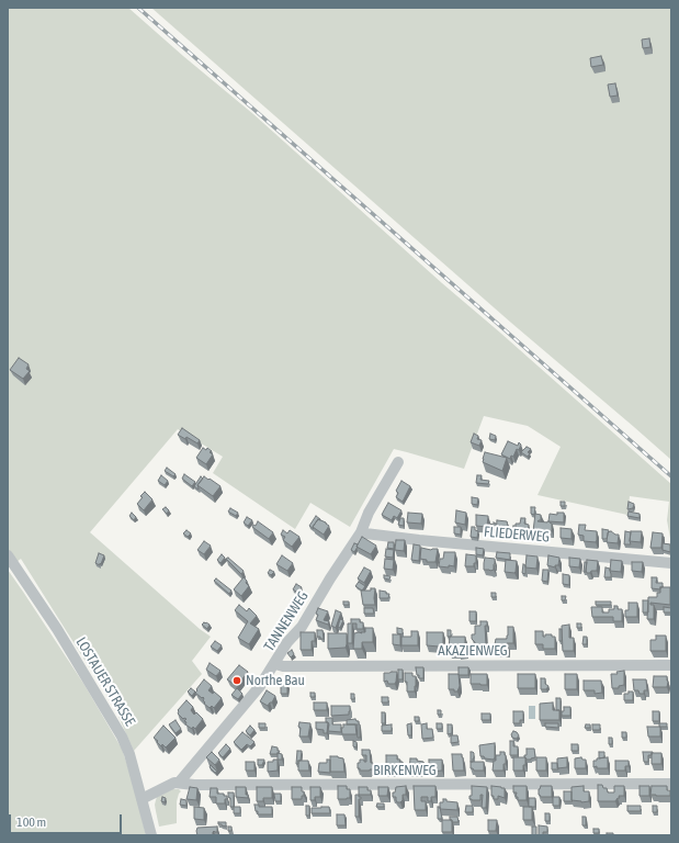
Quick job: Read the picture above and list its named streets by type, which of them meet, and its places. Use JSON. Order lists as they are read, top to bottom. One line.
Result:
{"streets":{"street":["FLIEDERWEG","TANNENWEG","AKAZIENWEG","LOSTAUER STRASSE","BIRKENWEG"]},"crossings":[["FLIEDERWEG","TANNENWEG"],["TANNENWEG","AKAZIENWEG"],["TANNENWEG","BIRKENWEG"],["LOSTAUER STRASSE","BIRKENWEG"]],"places":["Northe Bau"],"scale_bar":"100 m"}
